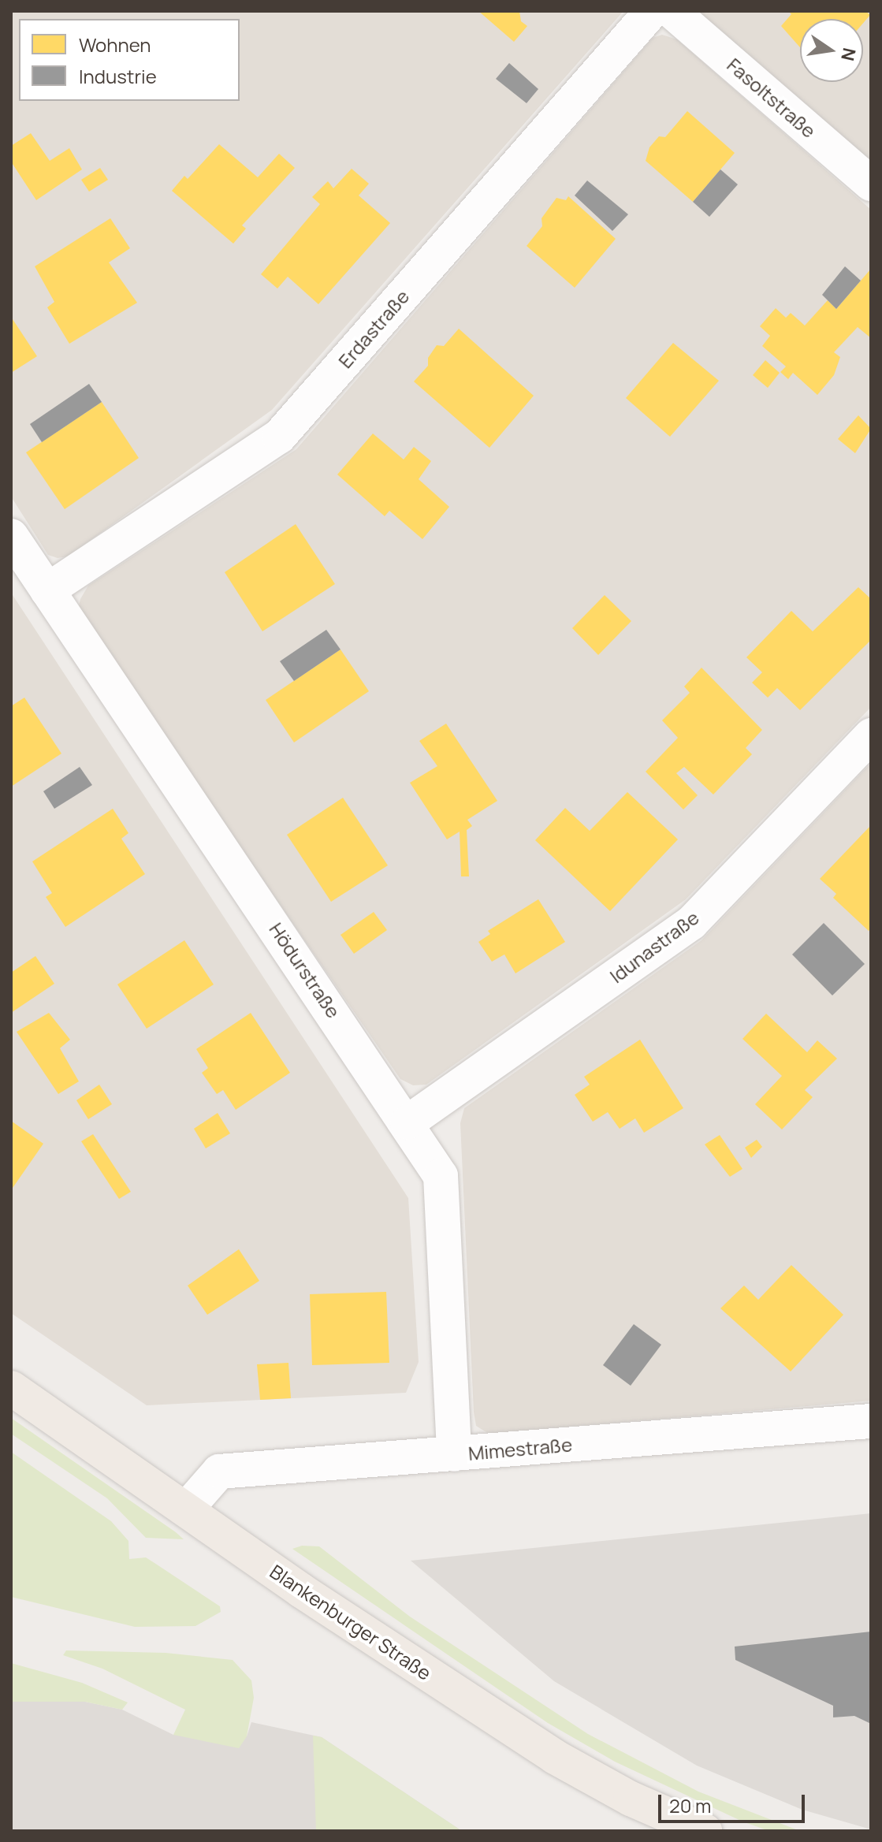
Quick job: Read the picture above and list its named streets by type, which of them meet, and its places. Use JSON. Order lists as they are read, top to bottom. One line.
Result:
{"streets":{"main road":["Blankenburger Straße"],"street":["Fasoltstraße","Erdastraße","Idunastraße","Hödurstraße","Mimestraße"]},"crossings":[["Erdastraße","Hödurstraße"],["Idunastraße","Hödurstraße"],["Hödurstraße","Mimestraße"],["Mimestraße","Blankenburger Straße"]],"legend":["Wohnen","Industrie"],"scale_bar":"20 m","north":"right"}
